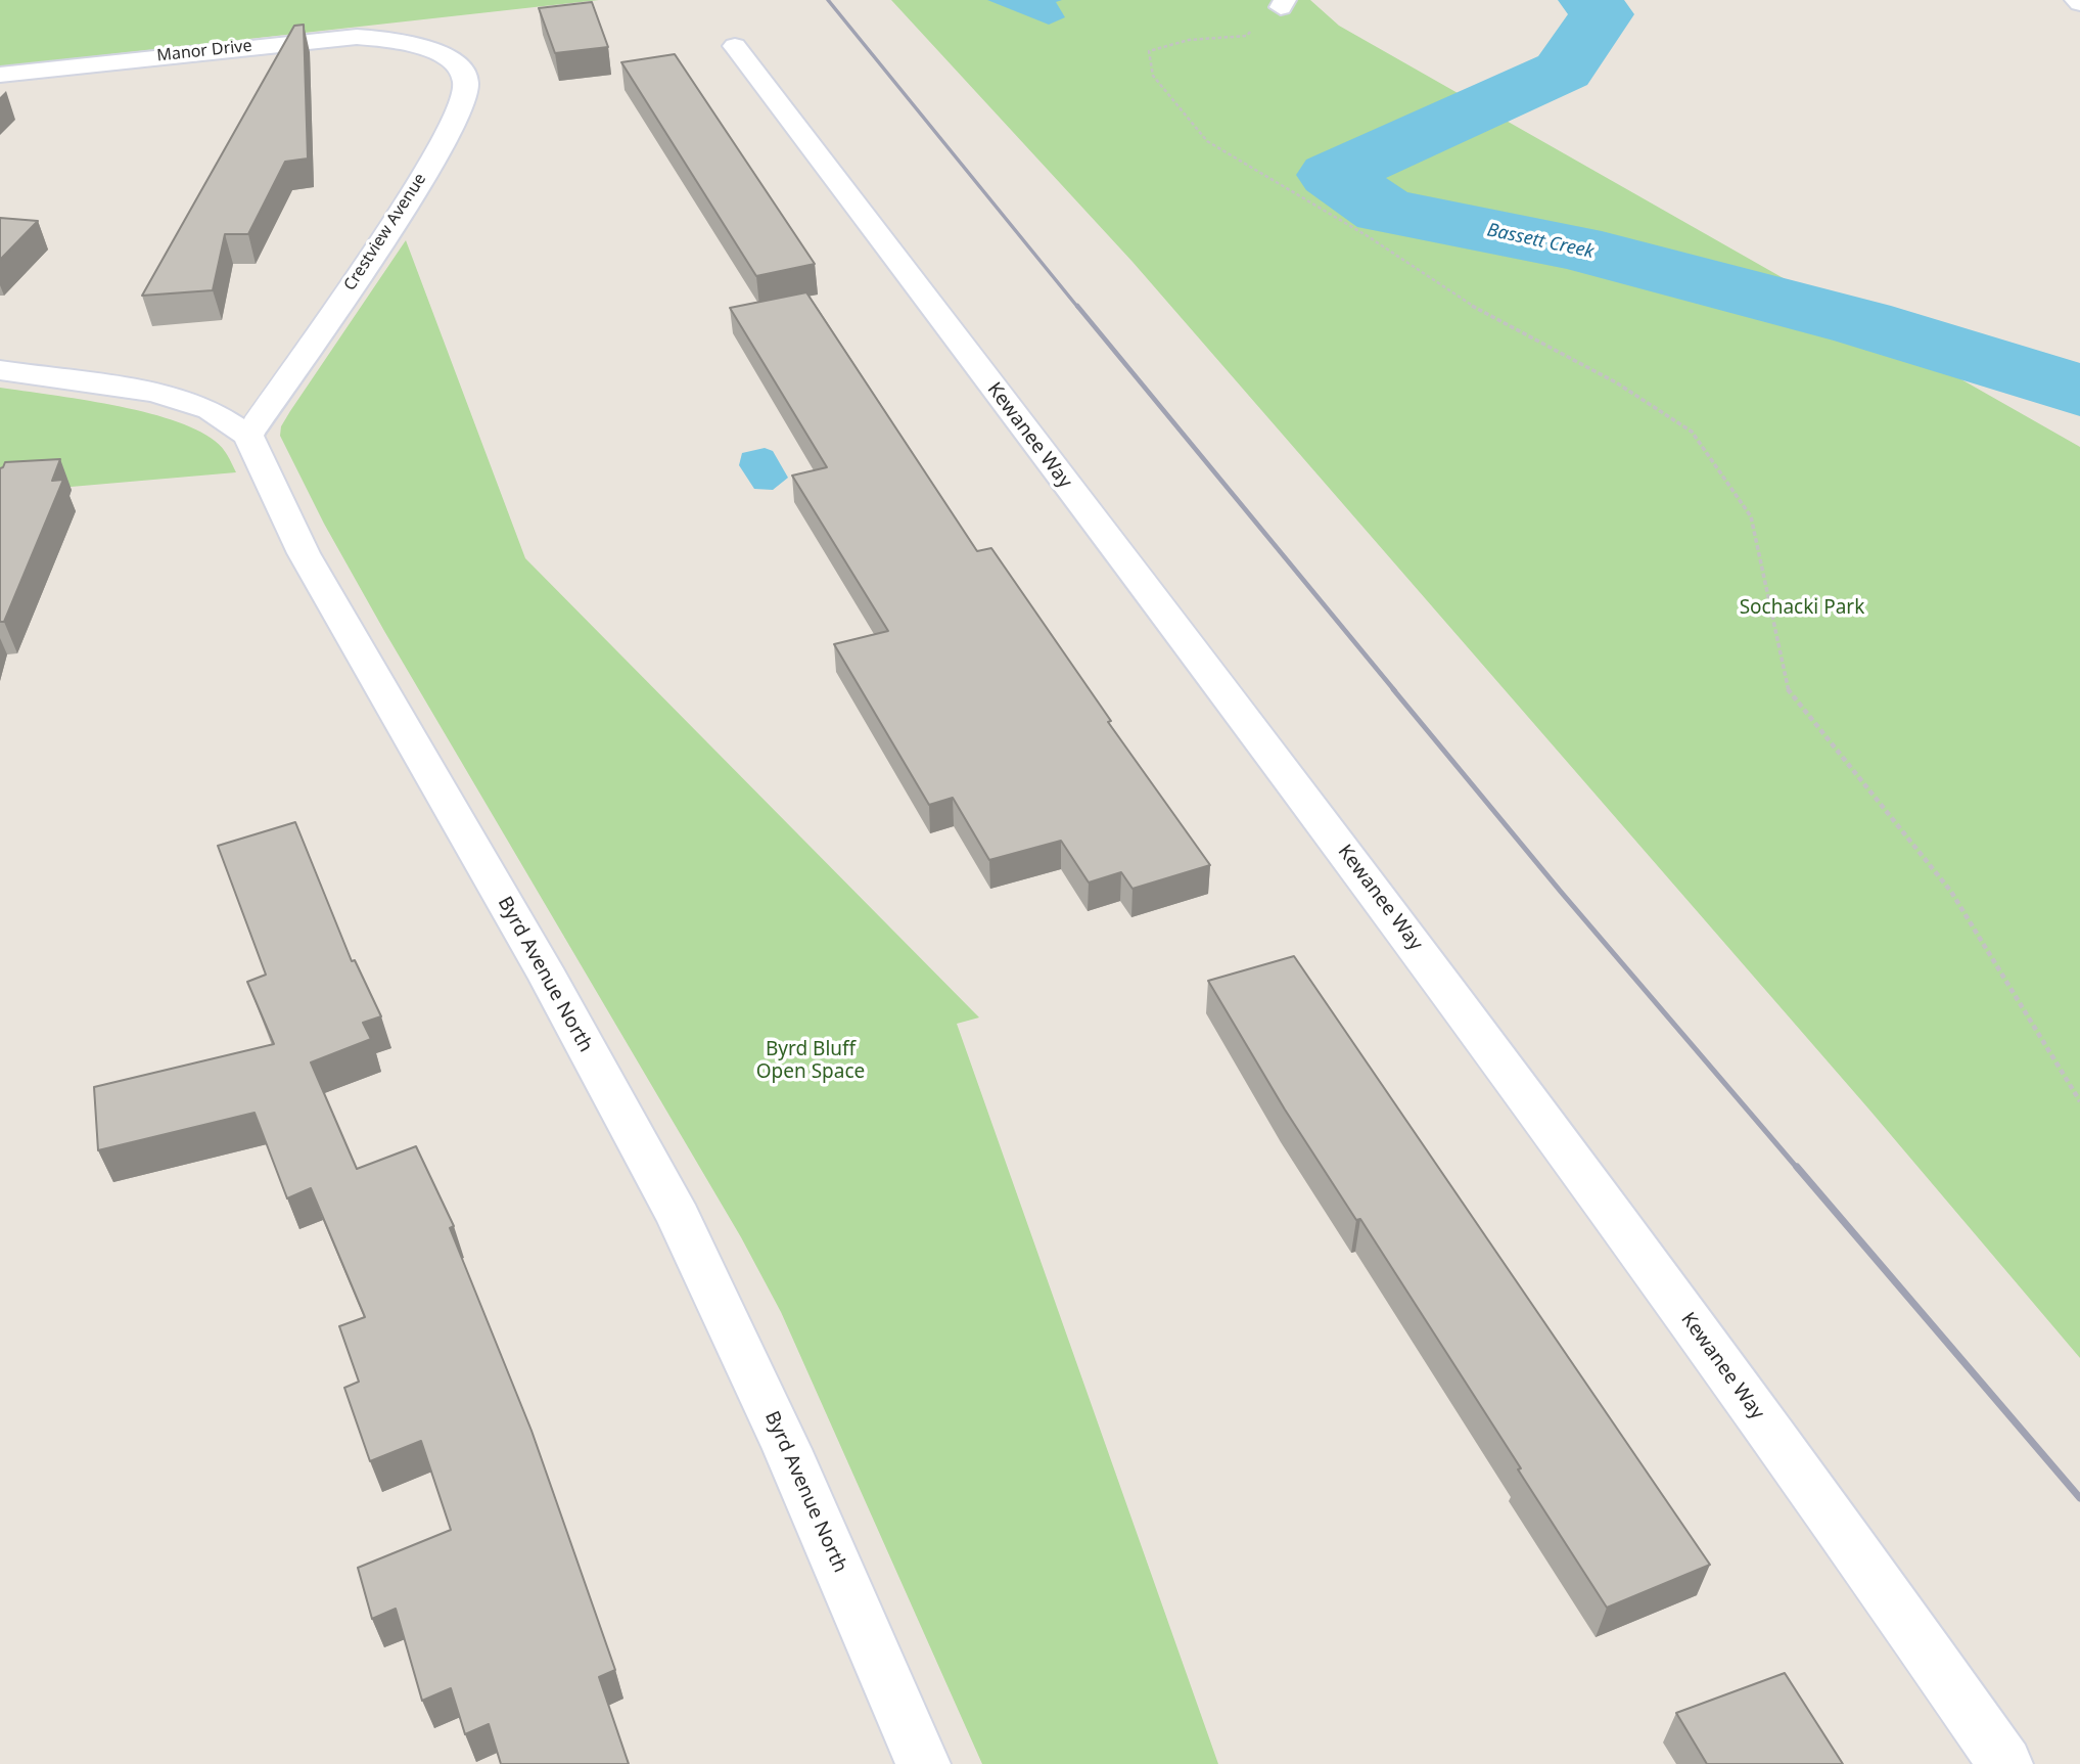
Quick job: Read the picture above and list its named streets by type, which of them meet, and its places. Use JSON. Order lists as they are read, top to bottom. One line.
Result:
{"streets":{"street":["Manor Drive","Crestview Avenue","Kewanee Way","Byrd Avenue North"]},"crossings":[["Manor Drive","Crestview Avenue"],["Crestview Avenue","Byrd Avenue North"]],"water":["Bassett Creek"],"parks":["Sochacki Park","Byrd Bluff Open Space"]}
